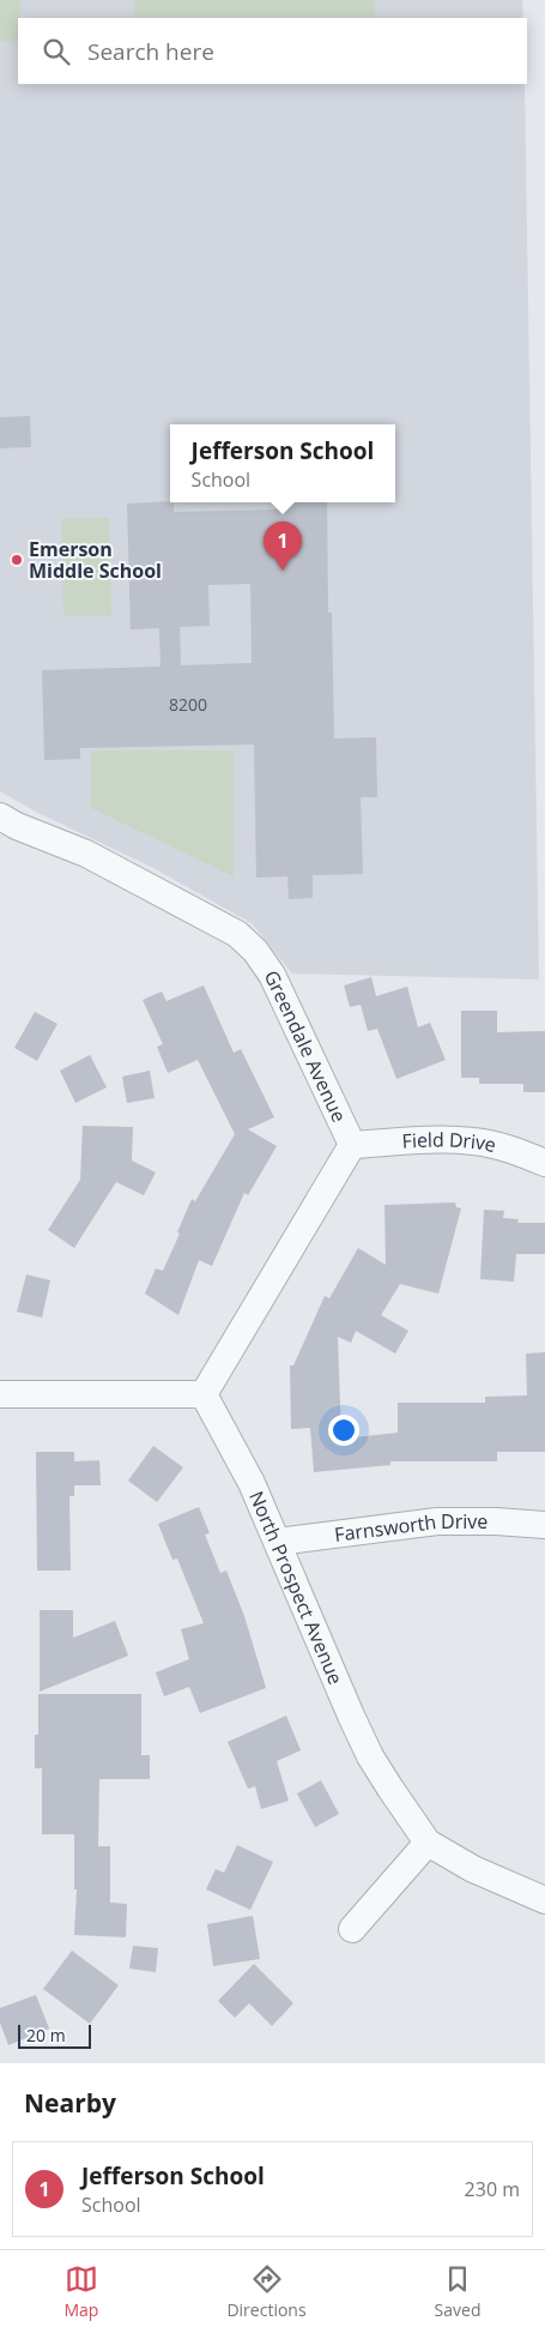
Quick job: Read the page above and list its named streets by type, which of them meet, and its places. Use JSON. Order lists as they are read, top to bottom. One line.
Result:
{"streets":{"street":["Greendale Avenue","Field Drive","Farnsworth Drive","North Prospect Avenue"]},"crossings":[["Greendale Avenue","Field Drive"],["Greendale Avenue","North Prospect Avenue"],["Farnsworth Drive","North Prospect Avenue"]],"places":["Emerson Middle School"],"house_numbers":["8200"],"scale_bar":"20 m","page":{"search":"Search here","popup":["Jefferson School","School"],"pins":"1","scale":"20 m","heading":"Nearby","list":[{"mark":"1","name":"Jefferson School","note":"School","value":"230 m"}],"nav":["Map","Directions","Saved"]}}
